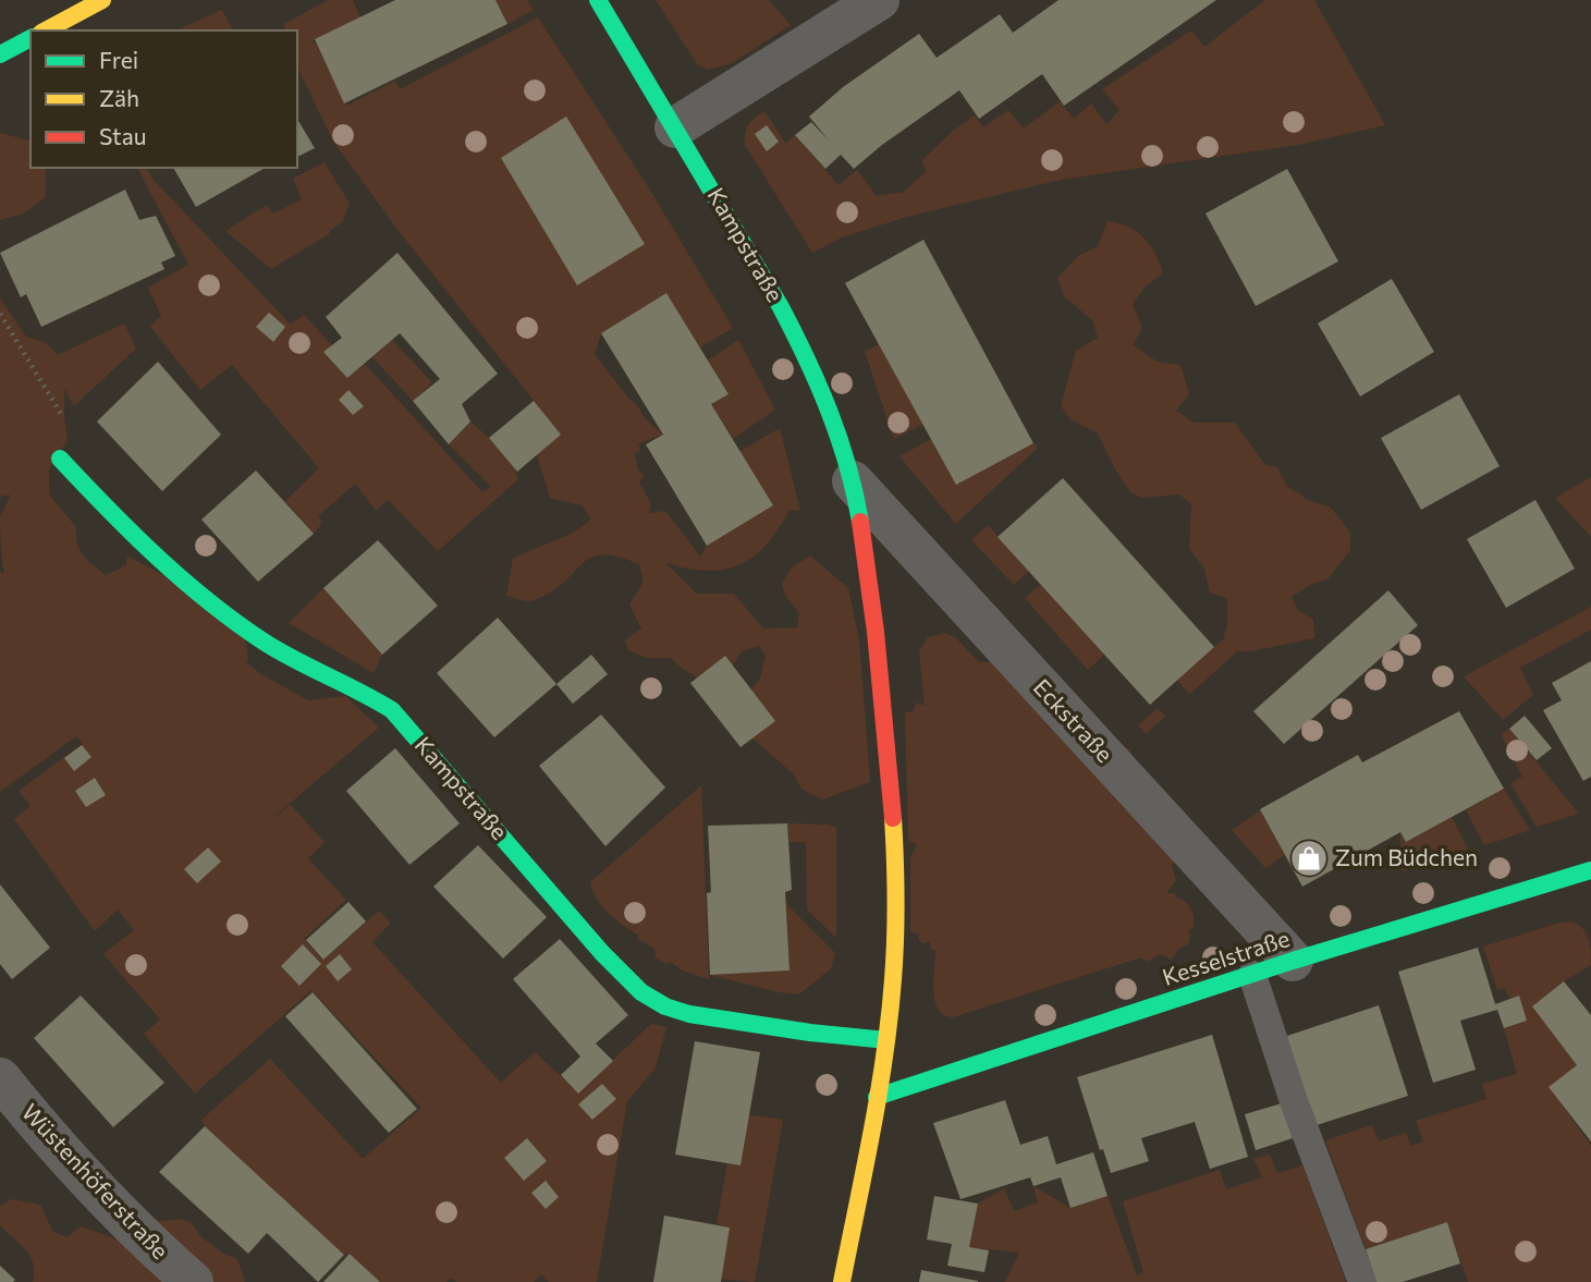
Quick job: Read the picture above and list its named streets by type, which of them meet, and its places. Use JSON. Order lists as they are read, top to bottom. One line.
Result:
{"streets":{"street":["Kampstraße","Eckstraße","Kesselstraße","Wüstenhöferstraße"]},"crossings":[["Kampstraße","Eckstraße"],["Kampstraße","Kesselstraße"],["Eckstraße","Kesselstraße"]],"places":{"shop":["Zum Büdchen"]},"legend":["Frei","Zäh","Stau"]}
